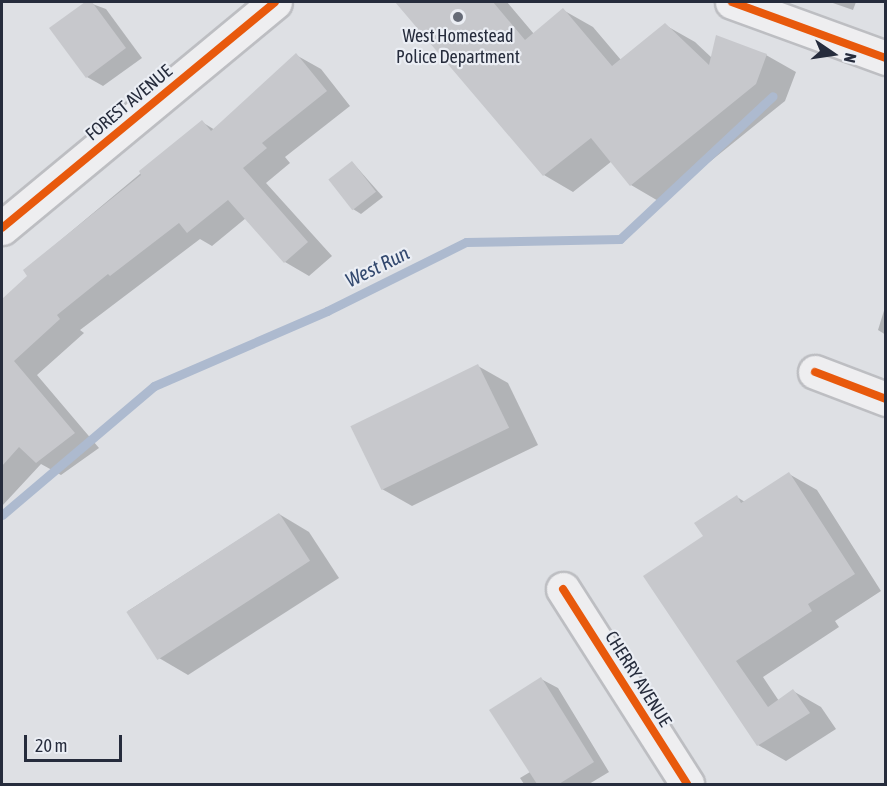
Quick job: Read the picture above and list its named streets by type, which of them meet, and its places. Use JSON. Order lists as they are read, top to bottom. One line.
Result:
{"streets":{"street":["FOREST AVENUE","CHERRY AVENUE"]},"water":["West Run"],"places":["West Homestead Police Department"],"scale_bar":"20 m","north":"right"}
